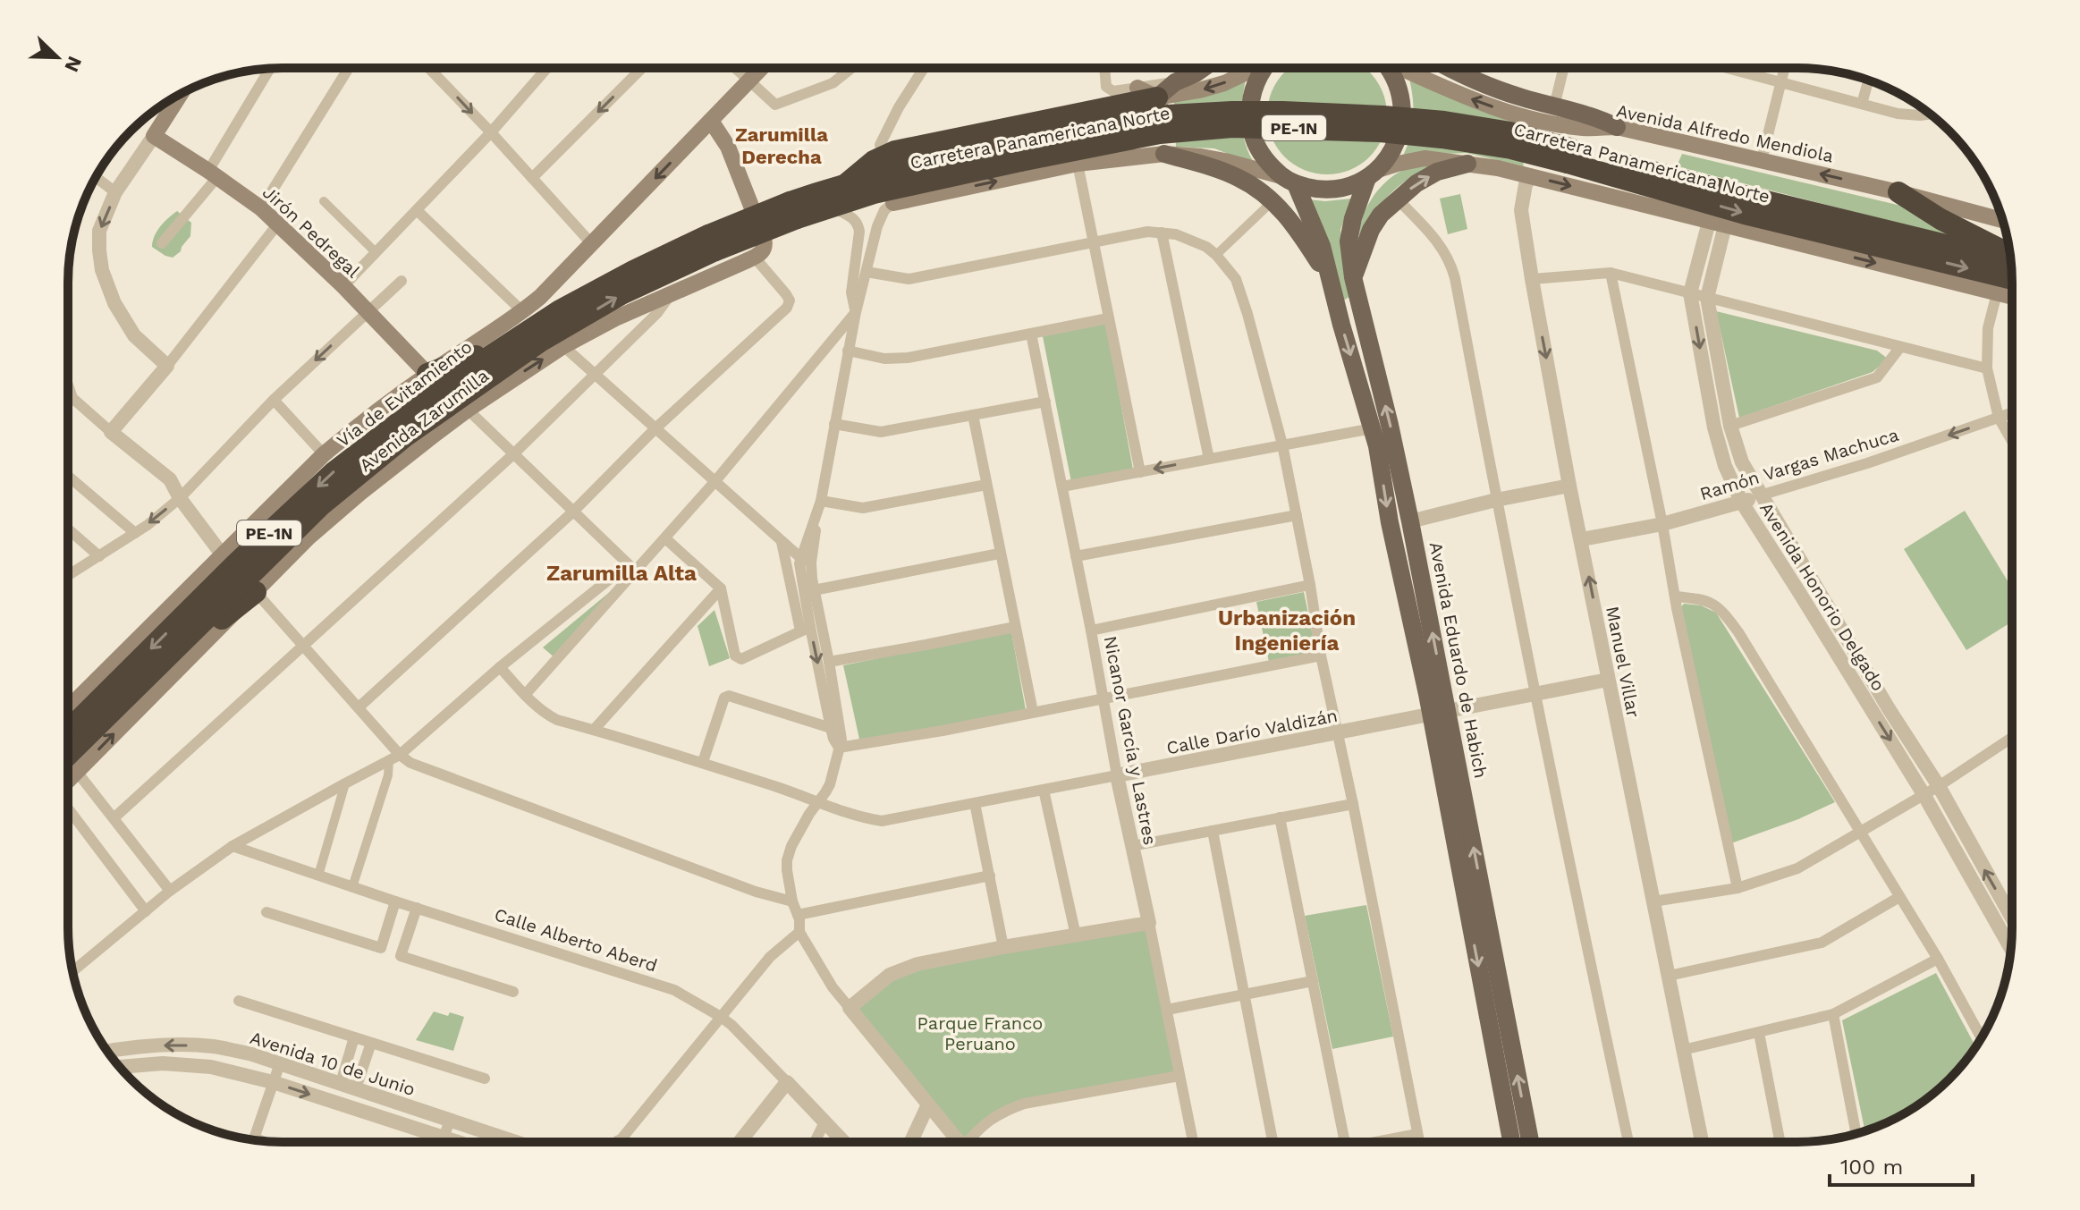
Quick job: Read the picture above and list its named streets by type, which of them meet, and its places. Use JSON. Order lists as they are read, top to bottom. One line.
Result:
{"streets":{"highway":["PE-1N","Carretera Panamericana Norte","Vía de Evitamiento"],"main road":["Avenida Alfredo Mendiola","Jirón Pedregal","Avenida Zarumilla","Avenida Eduardo de Habich"],"street":["Ramón Vargas Machuca","Avenida Honorio Delgado","Manuel Villar","Calle Darío Valdizán","Nicanor García y Lastres","Calle Alberto Aberd","Avenida 10 de Junio"]},"crossings":[["Carretera Panamericana Norte","Vía de Evitamiento"],["Jirón Pedregal","Avenida Zarumilla"],["Ramón Vargas Machuca","Avenida Honorio Delgado"],["Ramón Vargas Machuca","Manuel Villar"],["Avenida Eduardo de Habich","Calle Darío Valdizán"],["Manuel Villar","Calle Darío Valdizán"],["Calle Darío Valdizán","Nicanor García y Lastres"]],"districts":["Zarumilla Derecha","Zarumilla Alta","Urbanización Ingeniería"],"parks":["Parque Franco Peruano"],"scale_bar":"100 m","north":"bottom right"}
